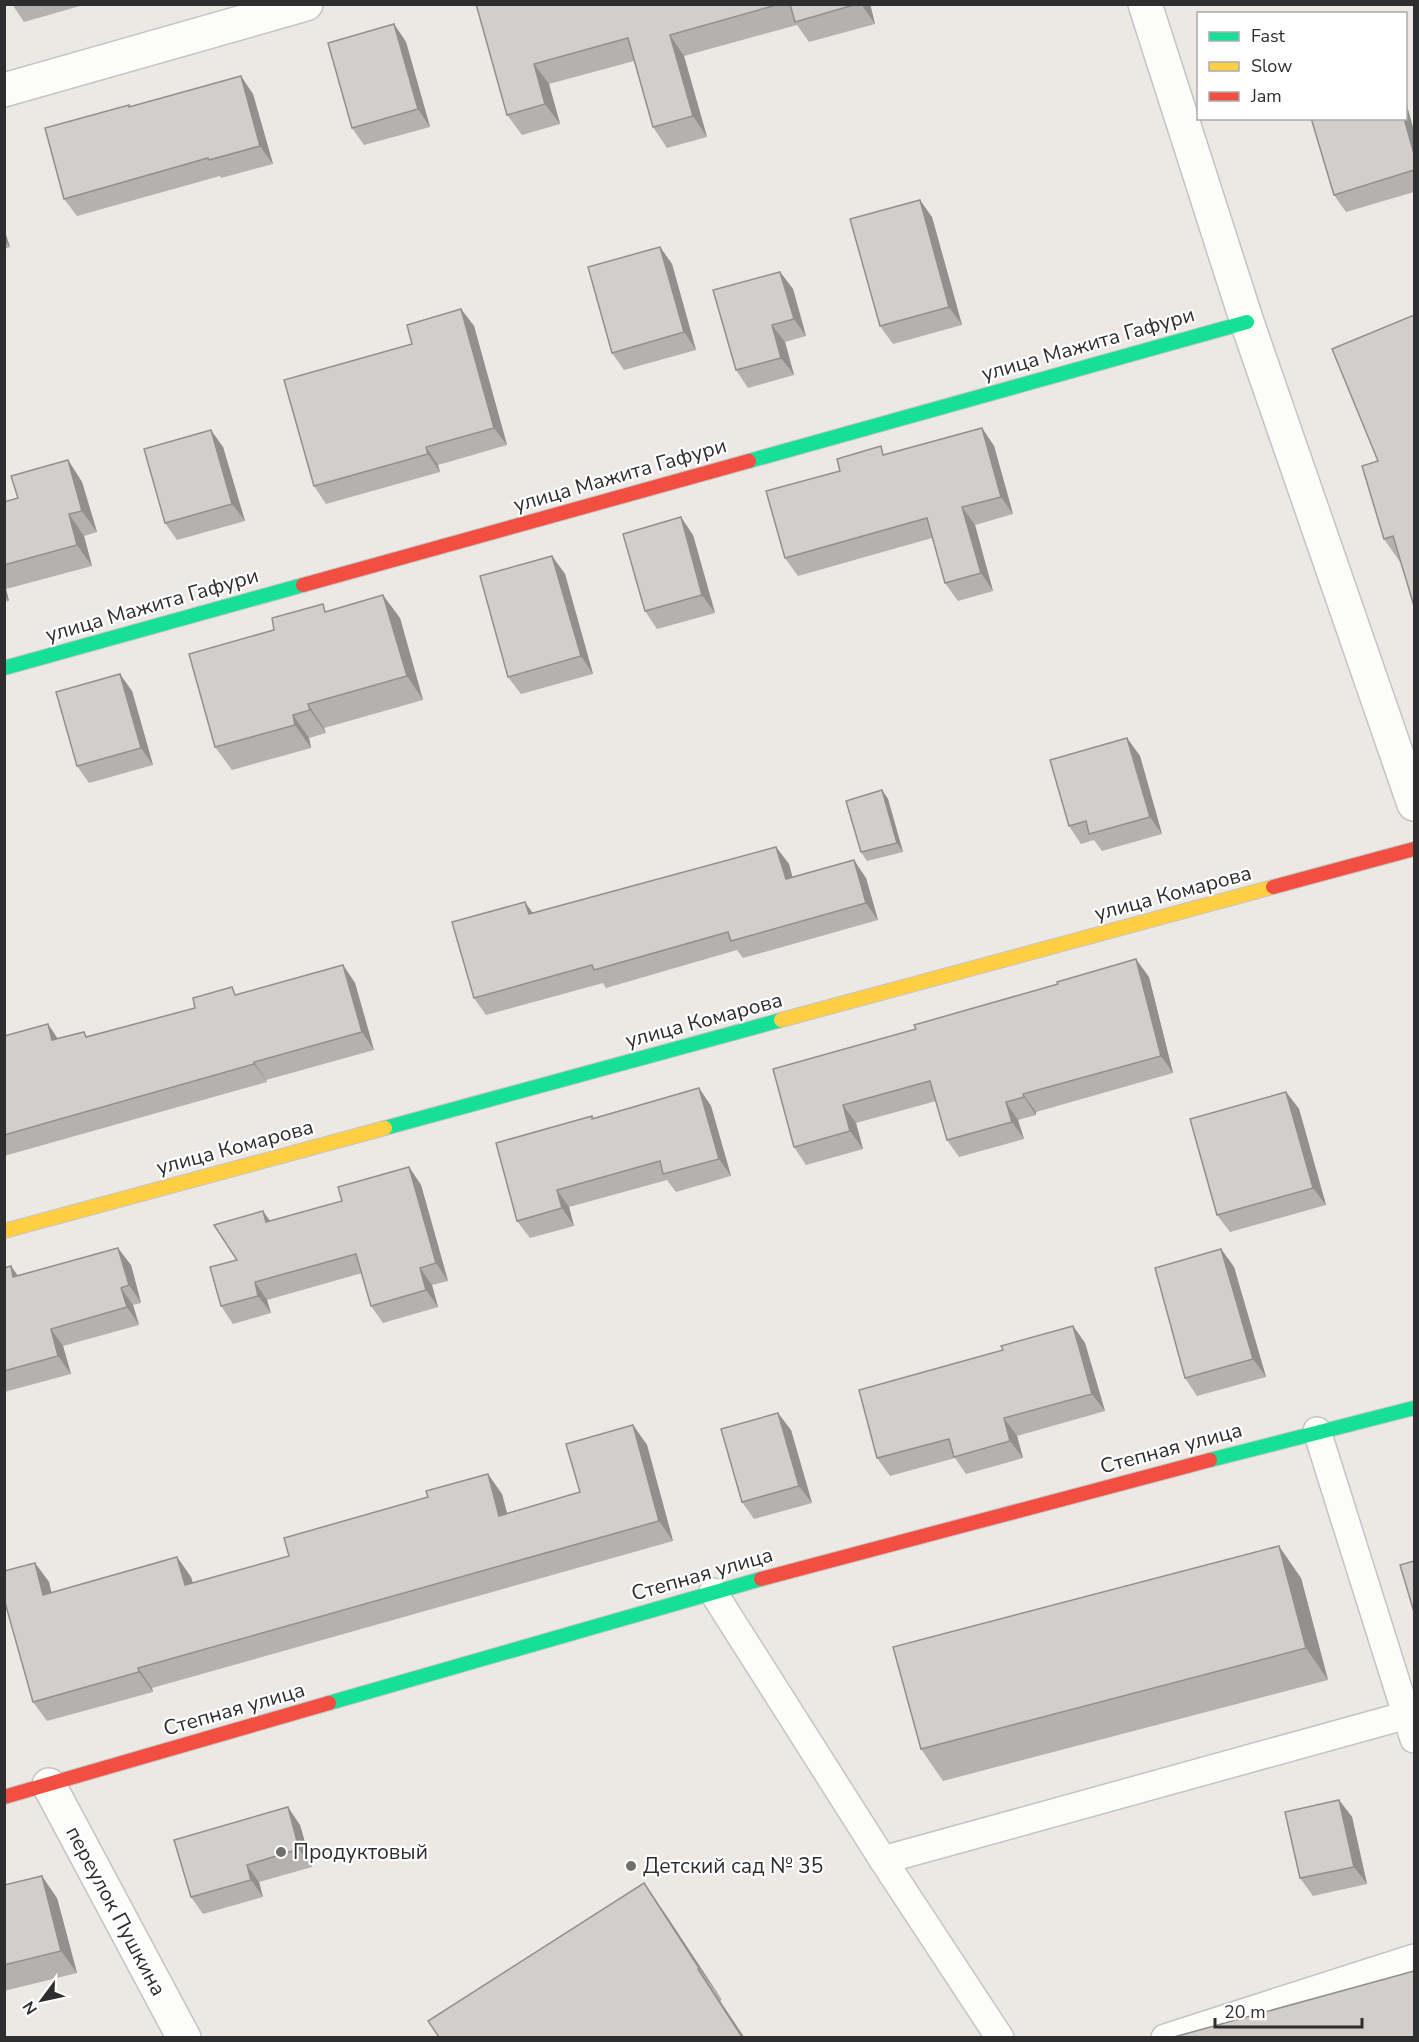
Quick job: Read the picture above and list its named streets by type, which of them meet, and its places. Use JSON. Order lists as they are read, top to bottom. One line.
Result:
{"streets":{"street":["улица Мажита Гафури","улица Комарова","Степная улица","переулок Пушкина"]},"crossings":[["Степная улица","переулок Пушкина"]],"places":["Продуктовый","Детский сад № 35"],"legend":["Fast","Slow","Jam"],"scale_bar":"20 m","north":"bottom left"}
